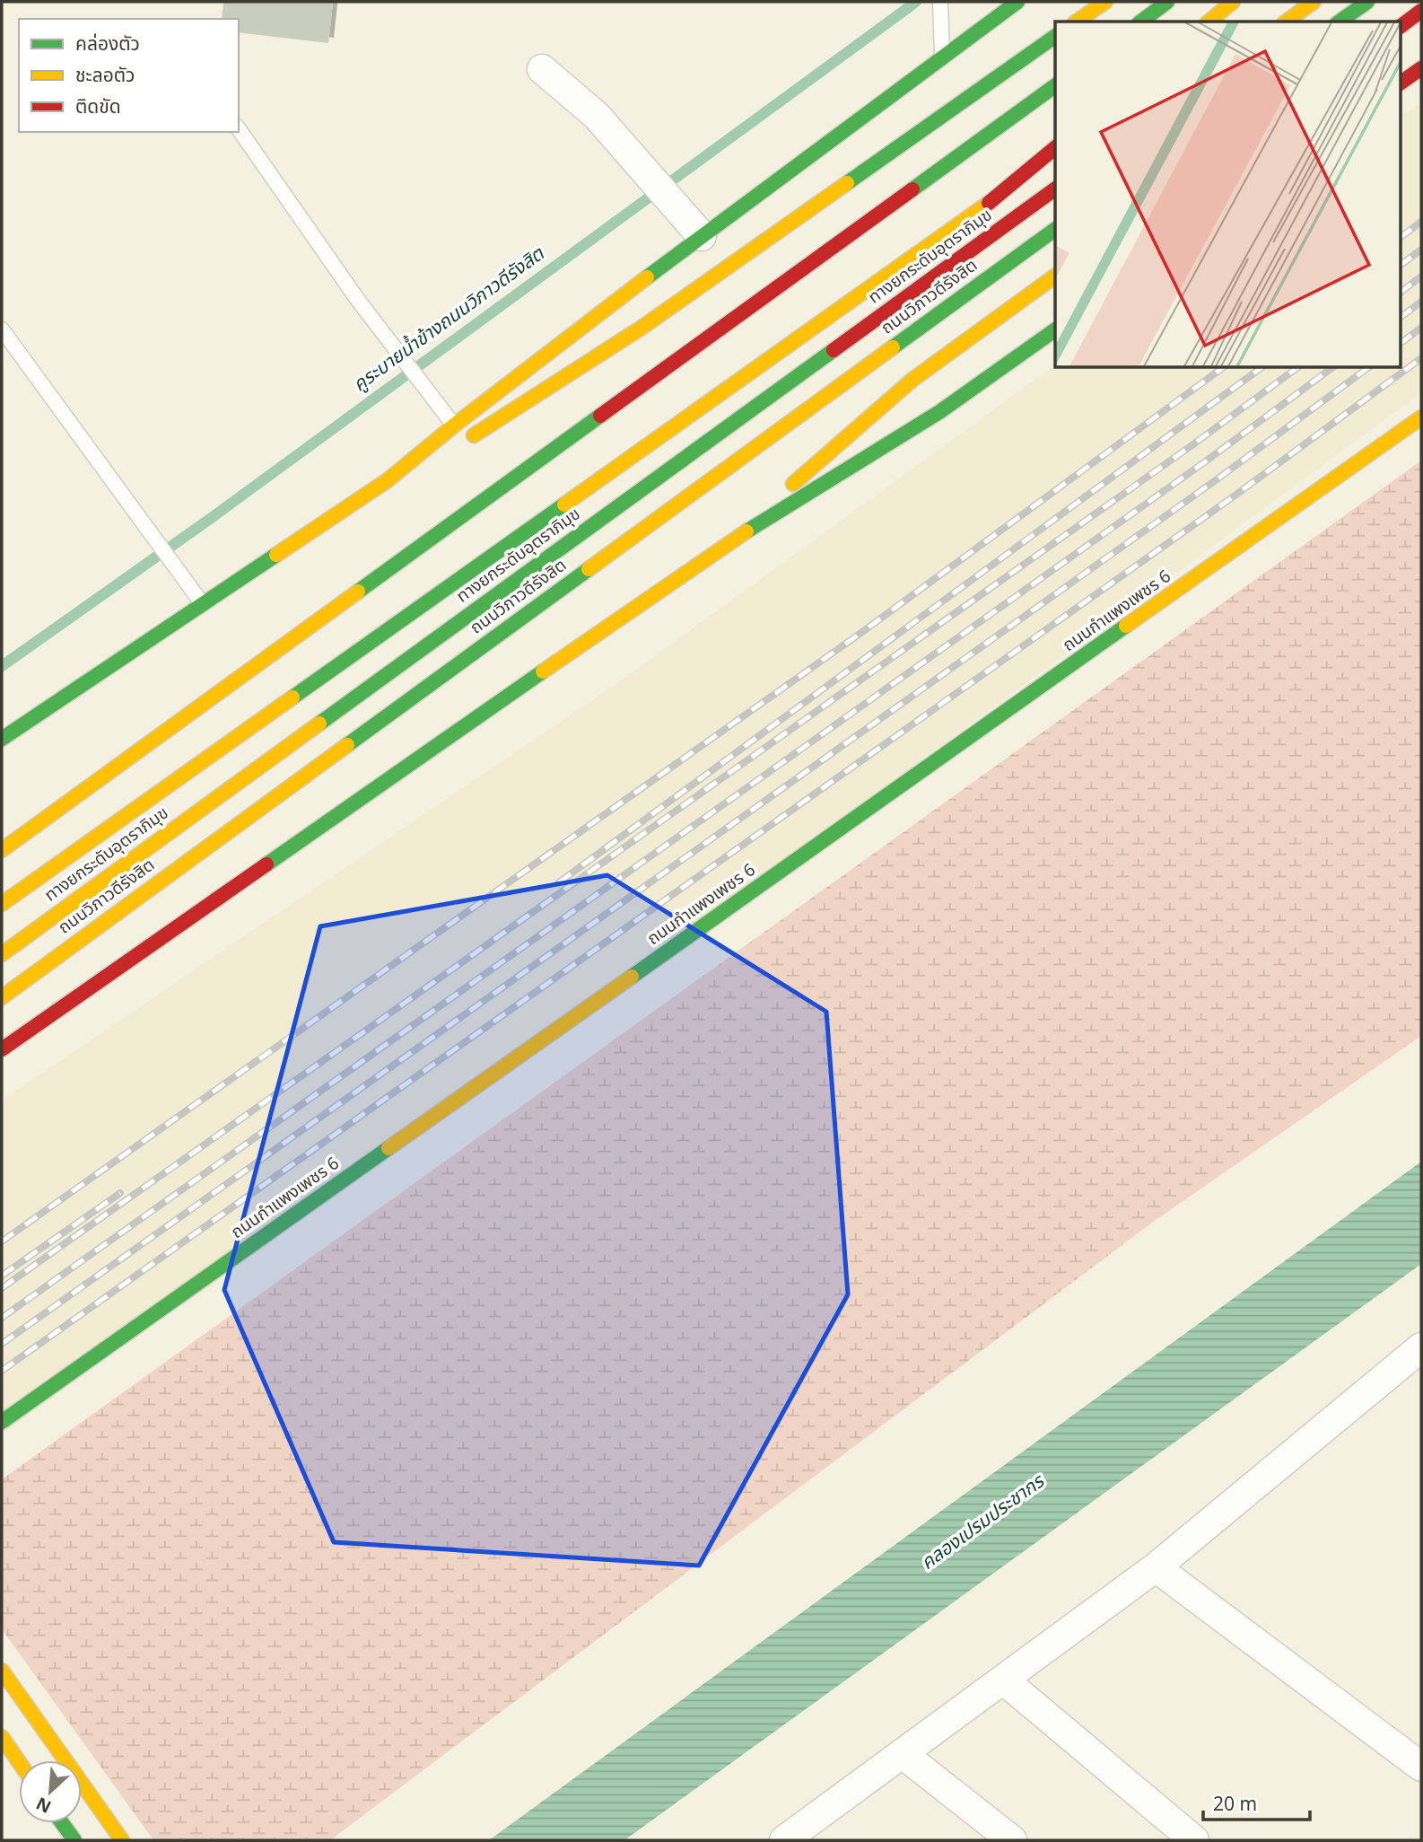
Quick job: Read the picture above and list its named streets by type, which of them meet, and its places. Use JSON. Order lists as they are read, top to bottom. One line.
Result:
{"streets":{"main road":["ทางยกระดับอุตราภิมุข","ถนนวิภาวดีรังสิต","ถนนกำแพงเพชร 6"]},"water":["คูระบายน้ำข้างถนนวิภาวดีรังสิต","คลองเปรมประชากร"],"legend":["คล่องตัว","ชะลอตัว","ติดขัด"],"scale_bar":"20 m","north":"bottom left"}
